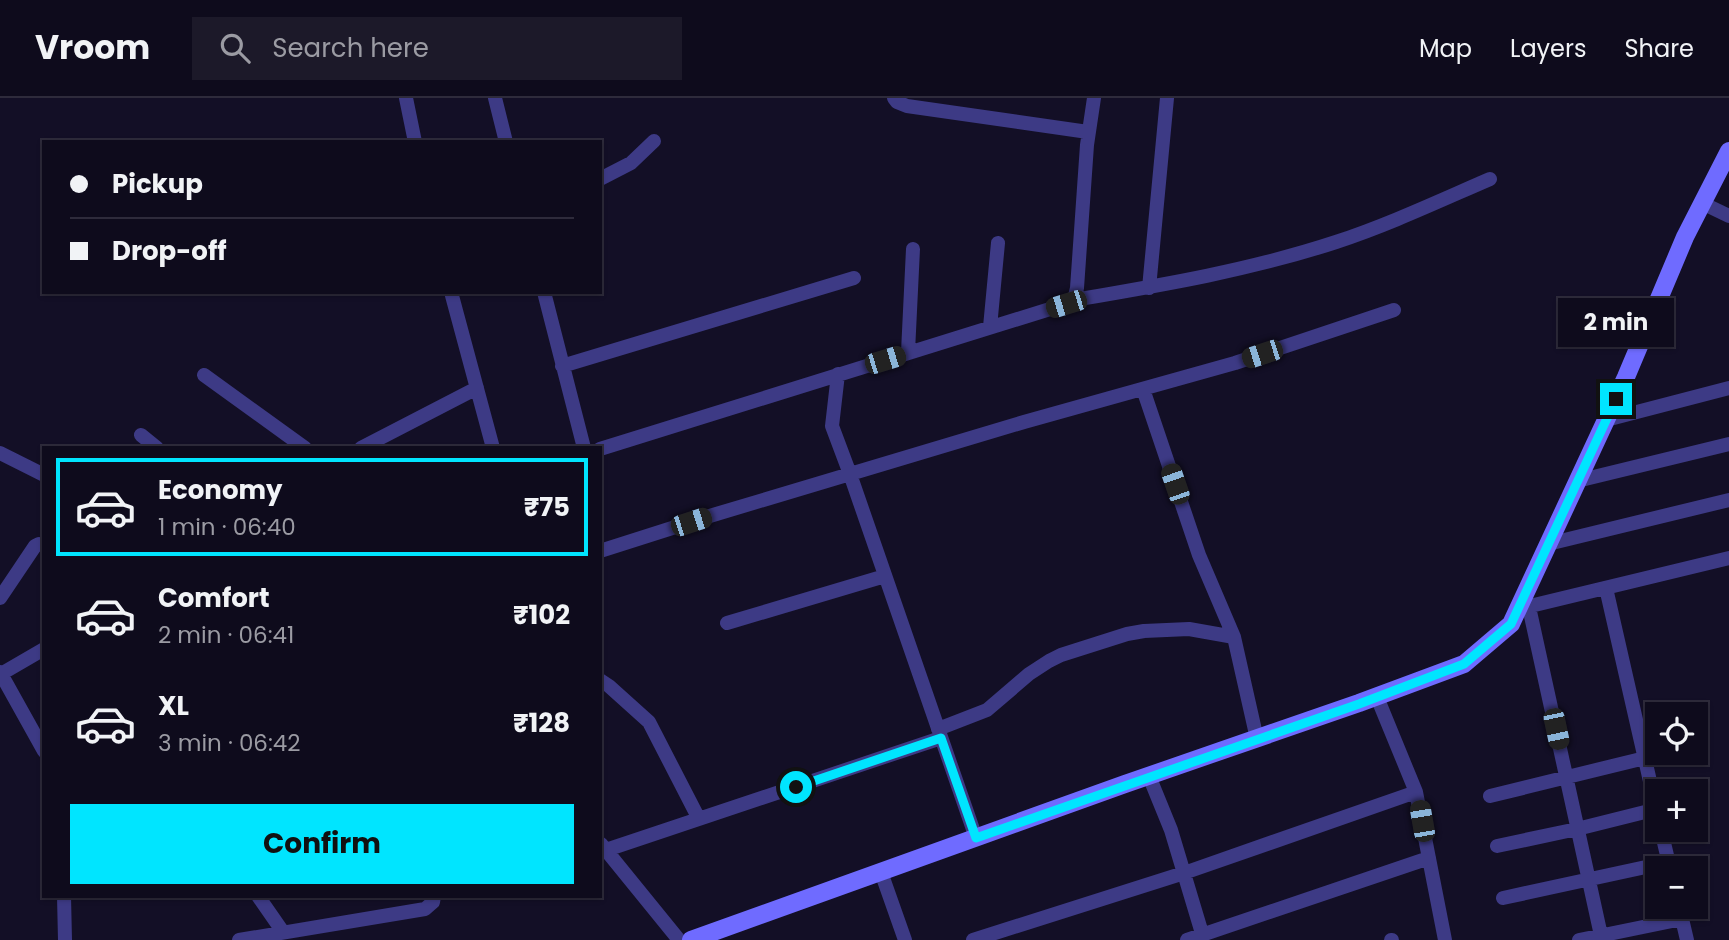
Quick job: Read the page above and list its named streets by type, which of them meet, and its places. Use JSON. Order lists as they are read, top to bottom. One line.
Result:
{"page":{"header":"Vroom","search":"Search here","nav":["Map","Layers","Share"],"banner":["Pickup","Drop-off"],"bubble":"2 min","list":[{"name":"Economy","note":"1 min · 06:40","value":"₹75"},{"name":"Comfort","note":"2 min · 06:41","value":"₹102"},{"name":"XL","note":"3 min · 06:42","value":"₹128"}],"map_buttons":["+","−"],"buttons":"Confirm"}}
